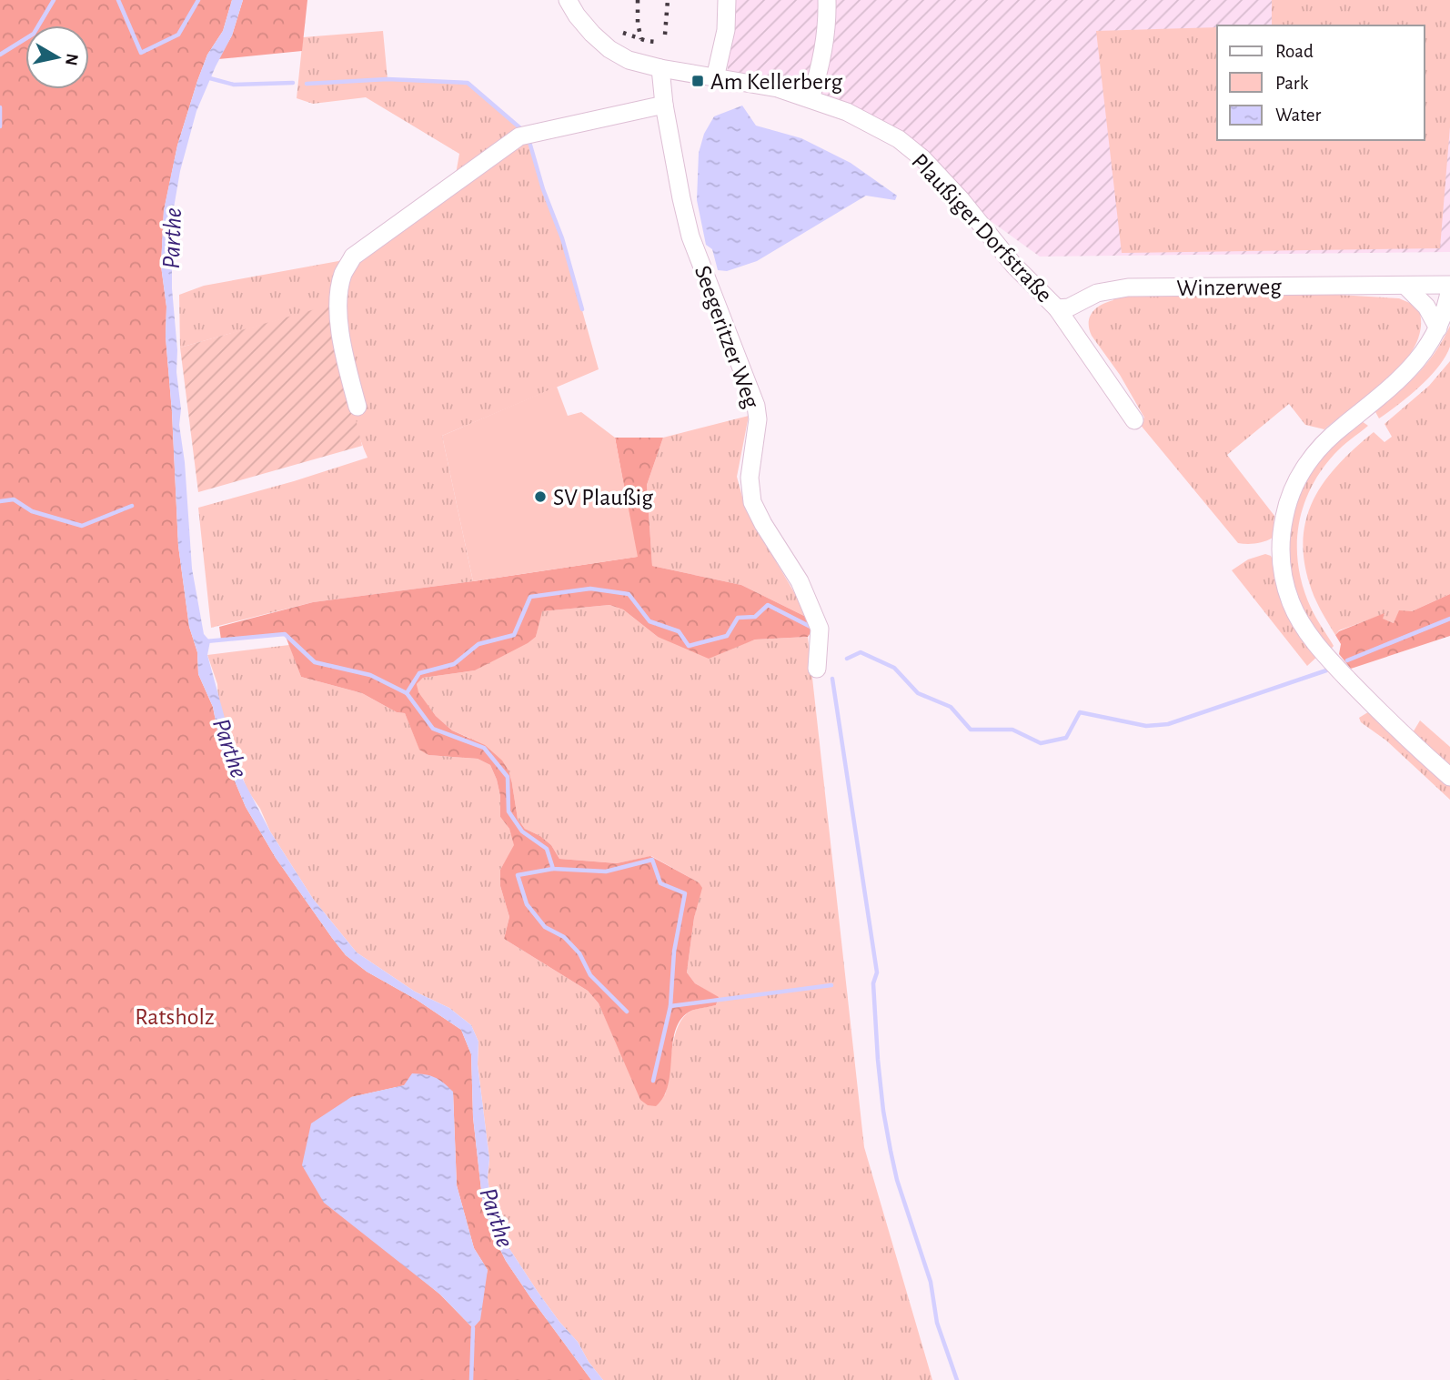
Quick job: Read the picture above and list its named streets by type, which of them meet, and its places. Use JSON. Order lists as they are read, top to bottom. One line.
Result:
{"streets":{"street":["Plaußiger Dorfstraße","Winzerweg","Seegeritzer Weg"]},"crossings":[["Plaußiger Dorfstraße","Winzerweg"],["Plaußiger Dorfstraße","Seegeritzer Weg"]],"water":["Parthe"],"parks":["Ratsholz"],"places":{"transit":["Am Kellerberg"],"other":["SV Plaußig"]},"legend":["Road","Park","Water"],"north":"right"}
